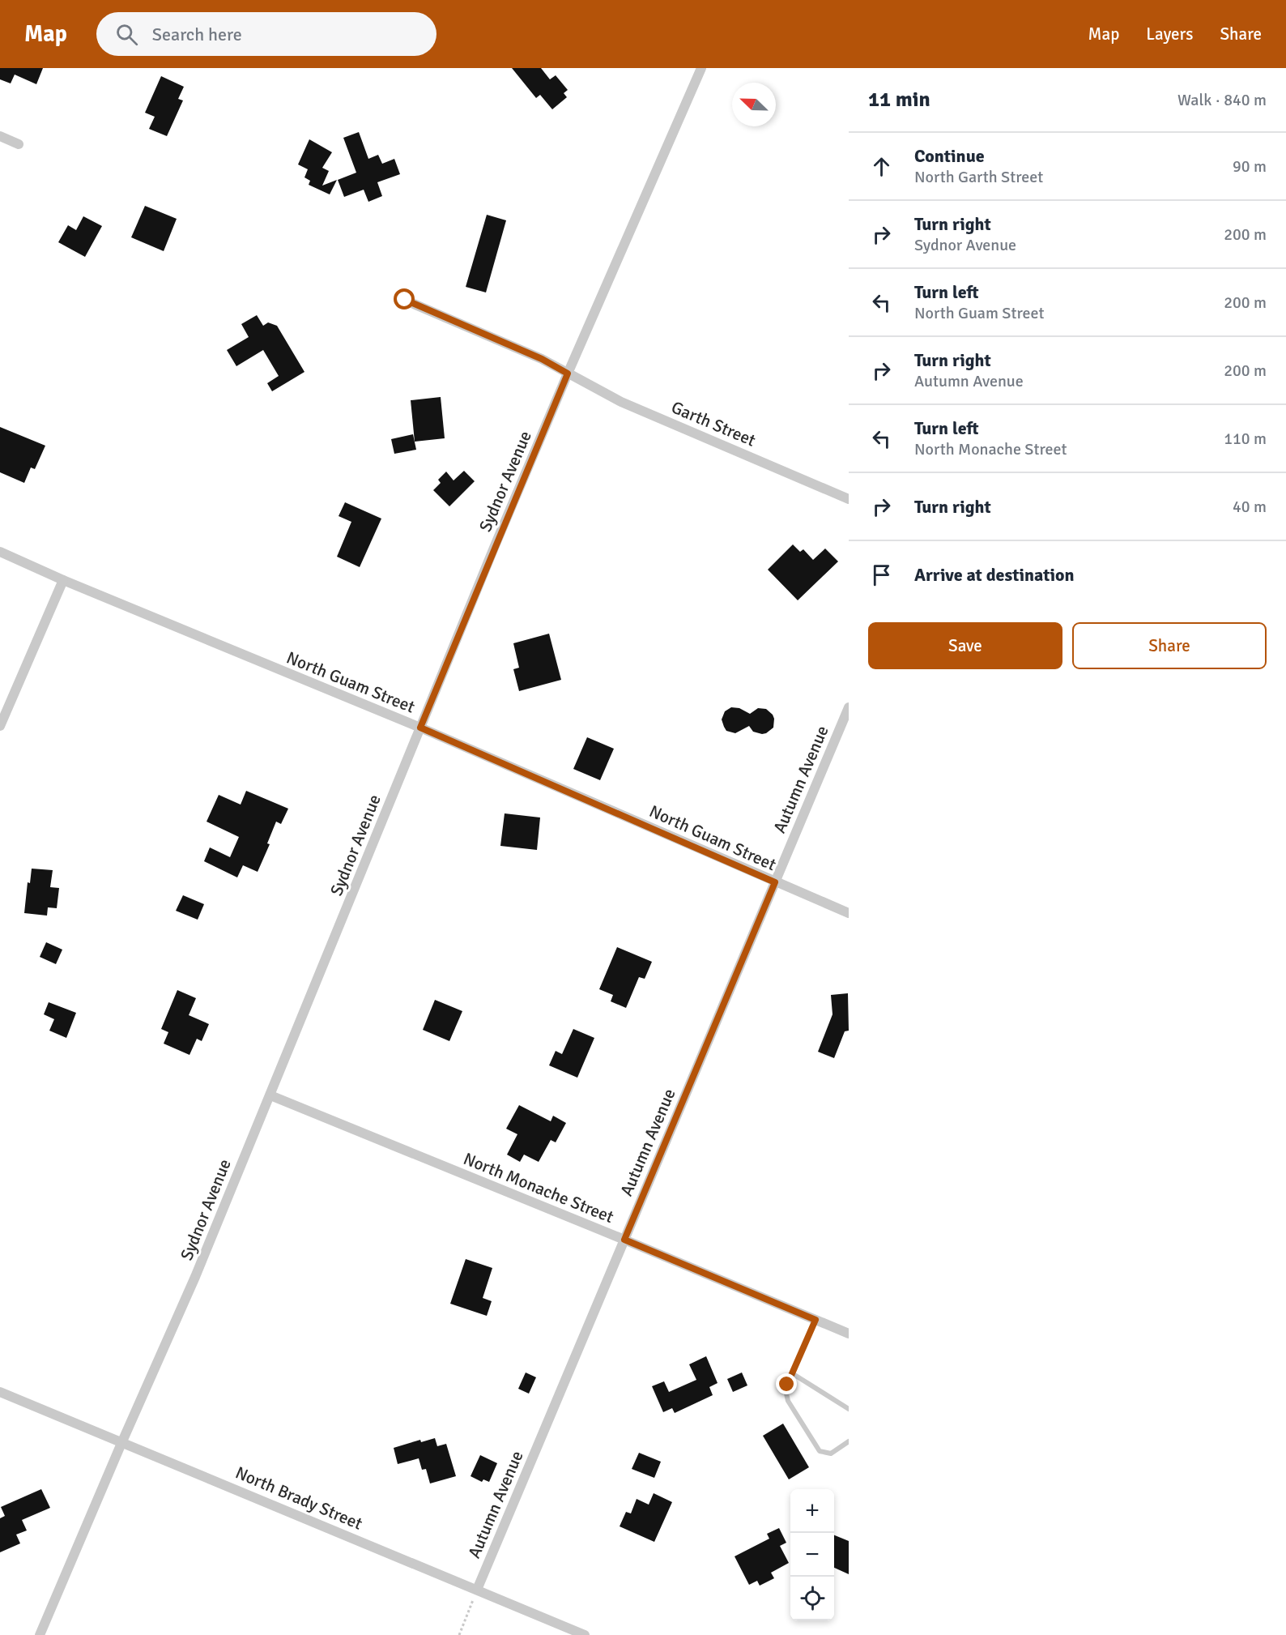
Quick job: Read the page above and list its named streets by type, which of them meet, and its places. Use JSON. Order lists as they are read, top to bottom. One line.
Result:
{"streets":{"street":["Garth Street","Sydnor Avenue","North Guam Street","Autumn Avenue","North Monache Street","North Brady Street"]},"crossings":[["Garth Street","Sydnor Avenue"],["Sydnor Avenue","North Guam Street"],["Sydnor Avenue","North Monache Street"],["Sydnor Avenue","North Brady Street"],["North Guam Street","Autumn Avenue"],["Autumn Avenue","North Monache Street"],["Autumn Avenue","North Brady Street"]],"north":"top left","page":{"header":"Map","search":"Search here","nav":["Map","Layers","Share"],"heading":["11 min","Walk · 840 m"],"list":[["Continue","North Garth Street","90 m"],["Turn right","Sydnor Avenue","200 m"],["Turn left","North Guam Street","200 m"],["Turn right","Autumn Avenue","200 m"],["Turn left","North Monache Street","110 m"],["Turn right","40 m"],"Arrive at destination"],"buttons":["Save","Share"],"map_buttons":["+","−"]}}
